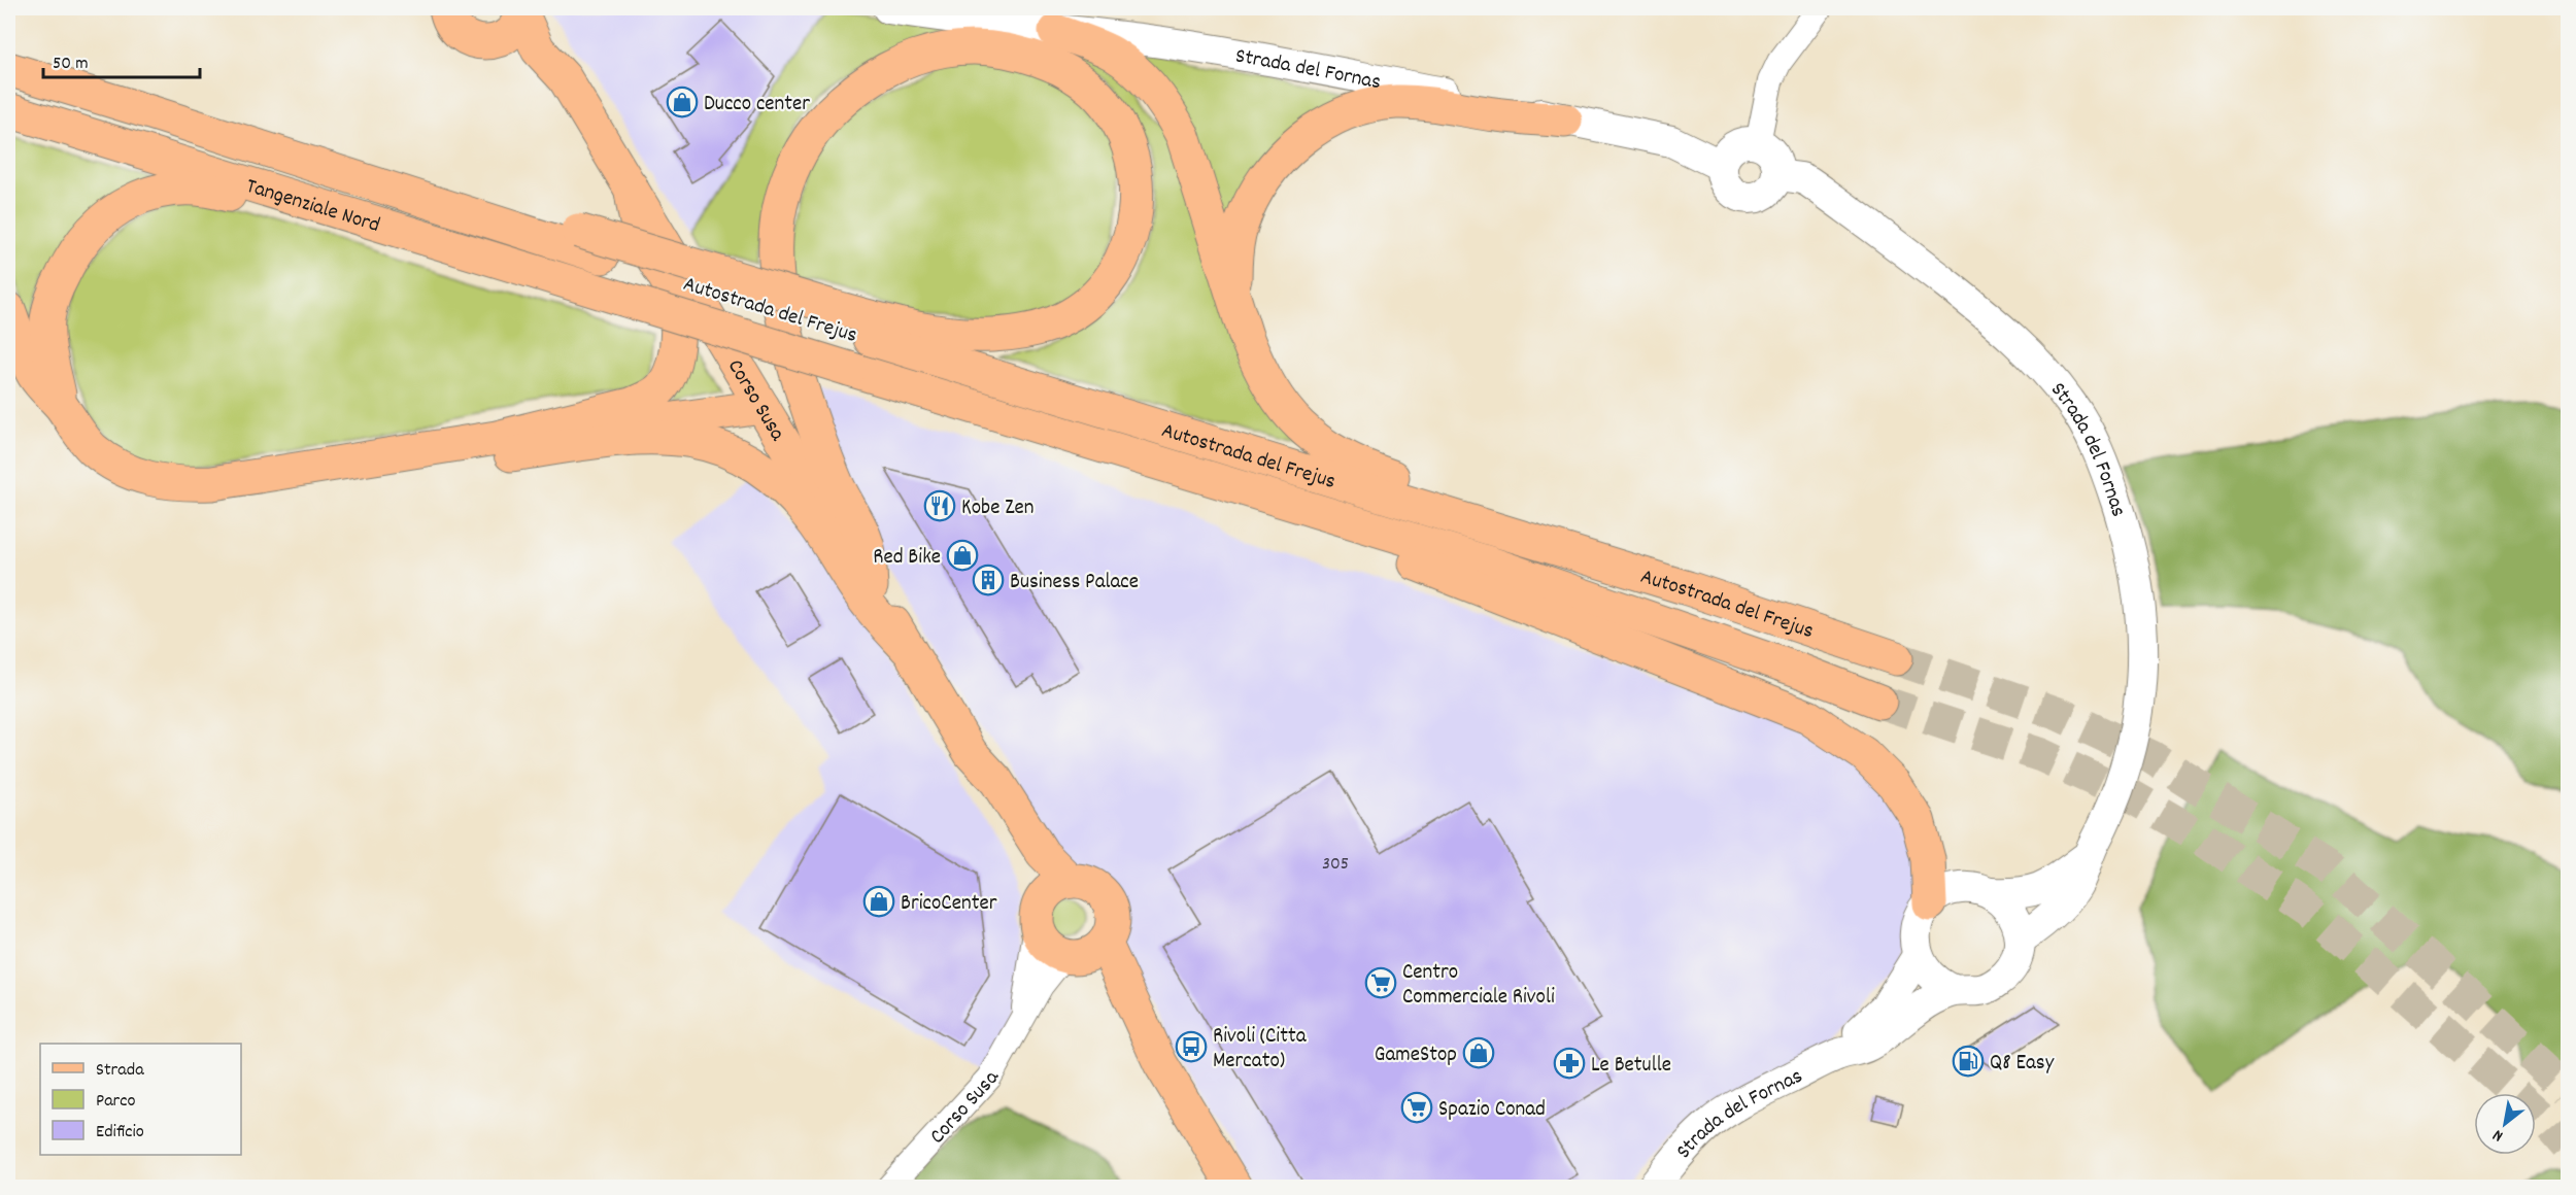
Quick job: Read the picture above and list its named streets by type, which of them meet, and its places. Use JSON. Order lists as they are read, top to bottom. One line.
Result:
{"streets":{"main road":["Tangenziale Nord","Autostrada del Frejus","Corso Susa"],"street":["Strada del Fornas"]},"crossings":[["Tangenziale Nord","Autostrada del Frejus"]],"places":{"shop":["Ducco center","Red Bike","BricoCenter","GameStop"],"restaurant":["Kobe Zen"],"building":["Business Palace"],"supermarket":["Centro Commerciale Rivoli","Spazio Conad"],"bus stop":["Rivoli (Citta Mercato)"],"fuel station":["Q8 Easy"],"pharmacy":["Le Betulle"]},"house_numbers":["305"],"legend":["Strada","Parco","Edificio"],"scale_bar":"50 m","north":"bottom left"}
